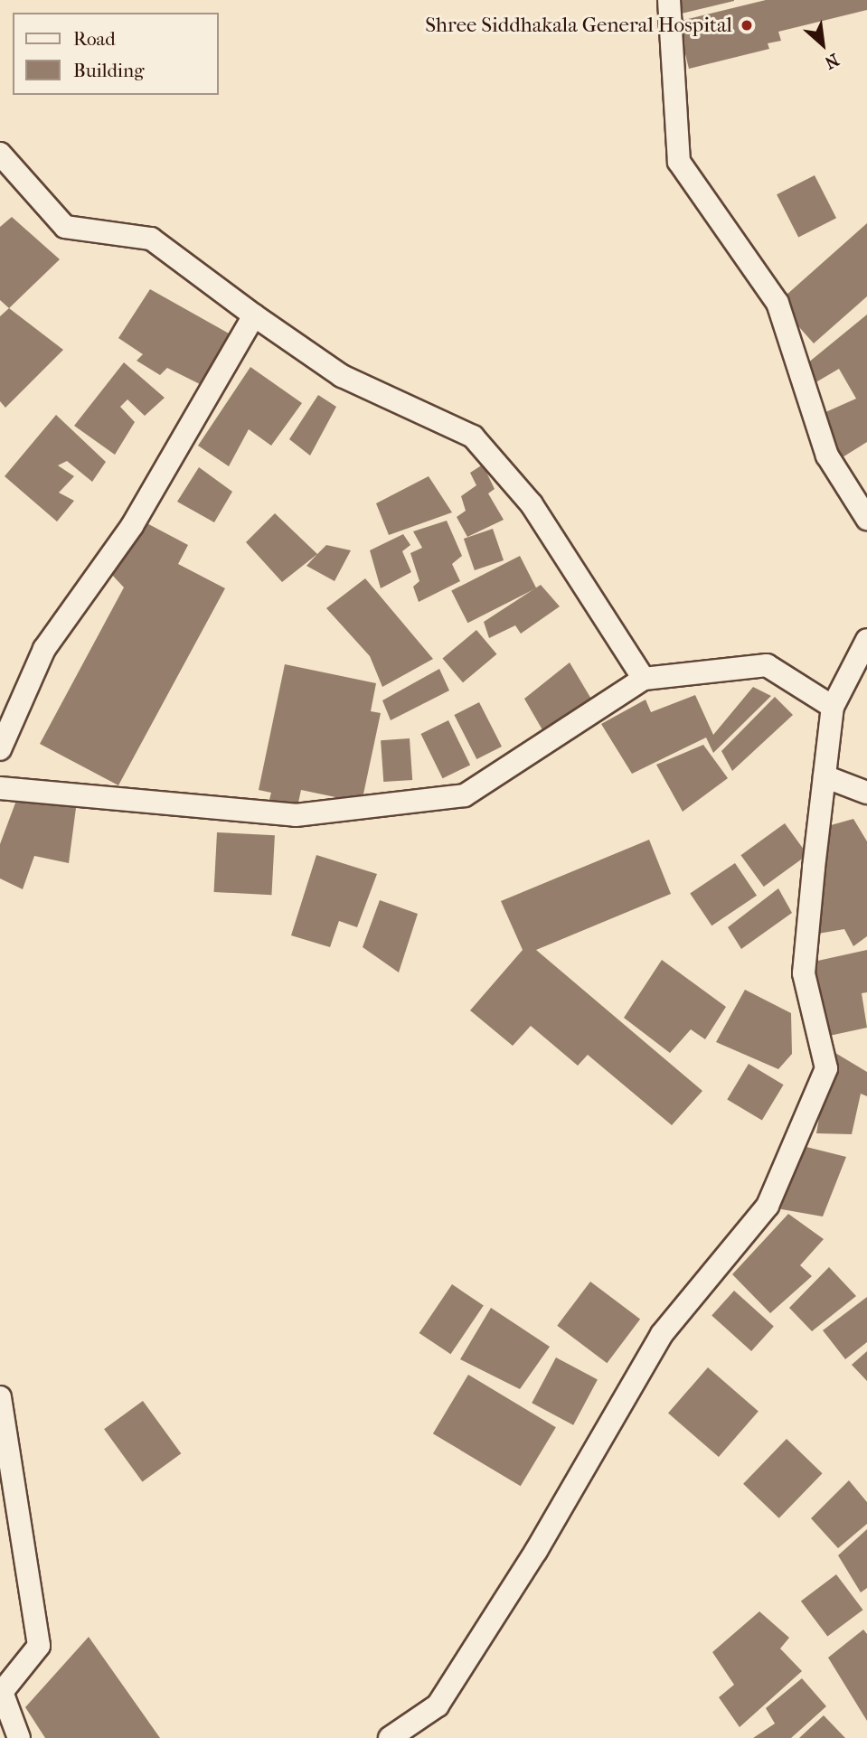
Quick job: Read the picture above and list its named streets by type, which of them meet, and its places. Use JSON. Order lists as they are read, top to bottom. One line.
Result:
{"places":["Shree Siddhakala General Hospital"],"legend":["Road","Building"],"north":"bottom right"}
